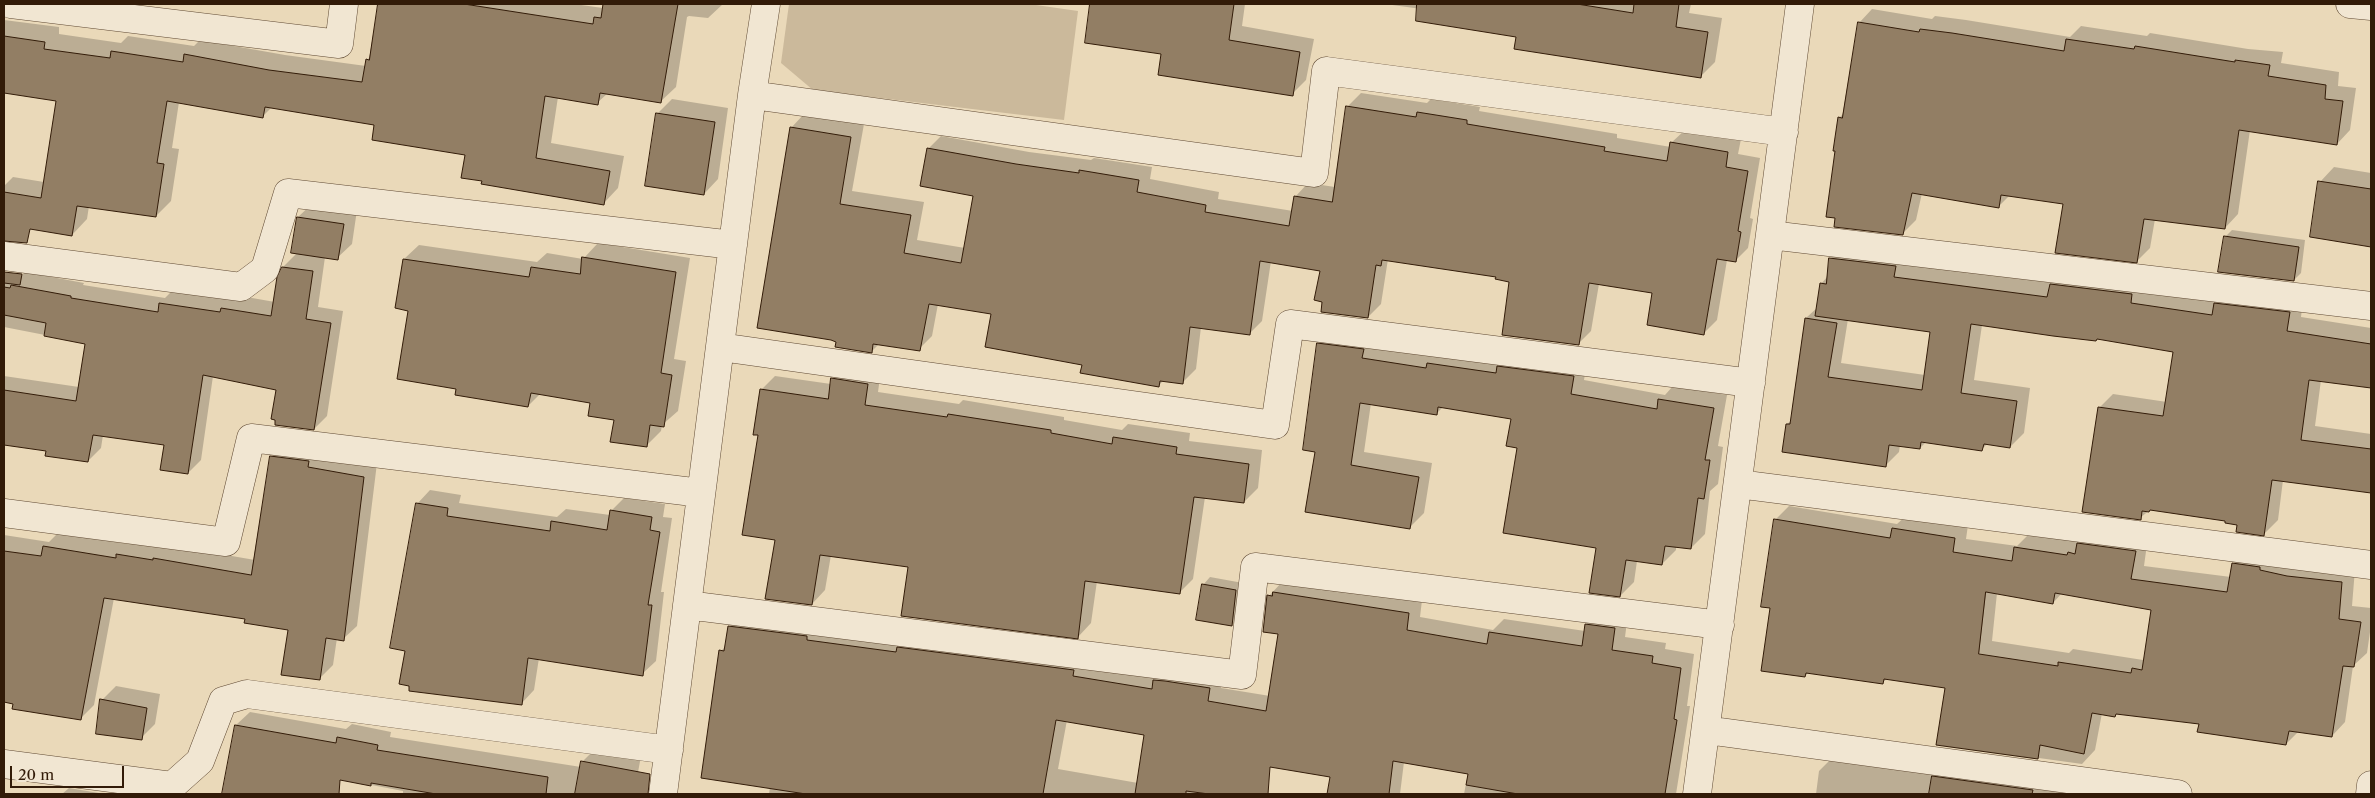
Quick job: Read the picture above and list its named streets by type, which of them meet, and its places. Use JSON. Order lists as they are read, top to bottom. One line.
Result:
{"scale_bar":"20 m"}
